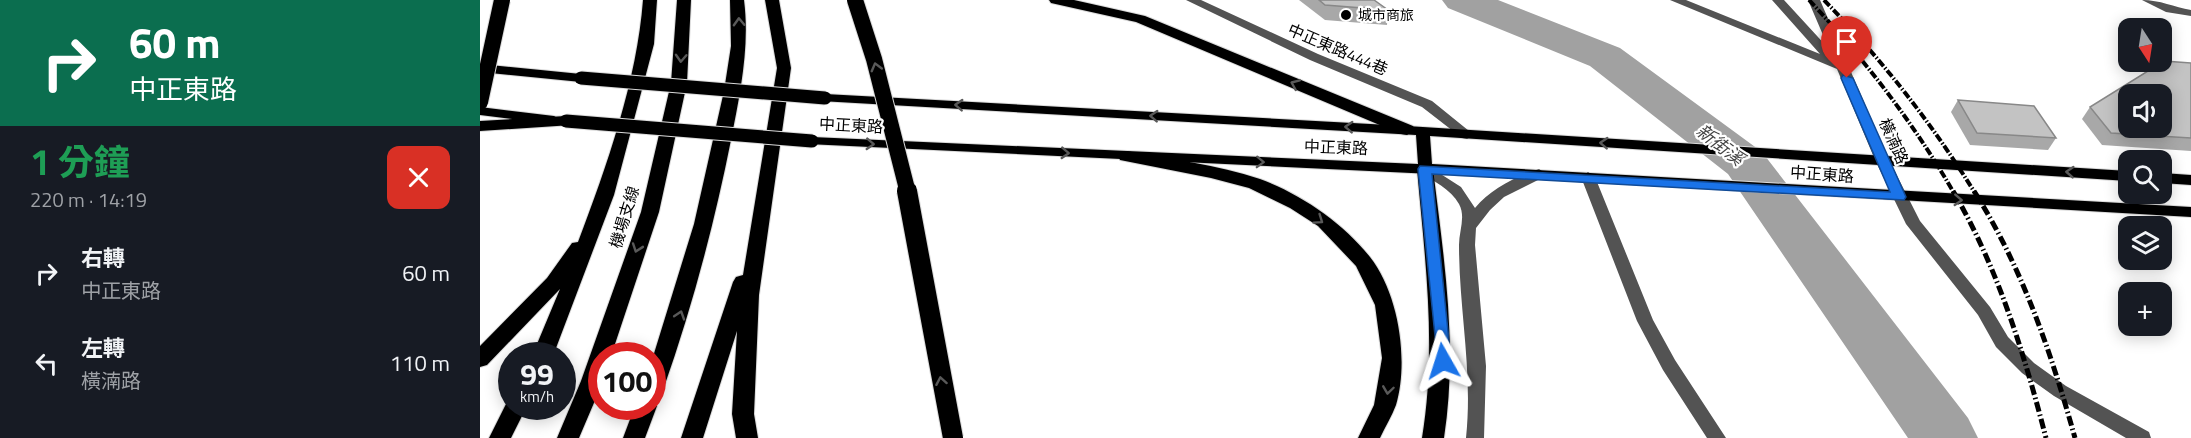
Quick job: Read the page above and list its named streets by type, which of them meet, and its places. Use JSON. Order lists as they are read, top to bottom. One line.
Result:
{"streets":{"highway":["機場支線"],"main road":["中正東路"],"street":["中正東路444巷","橫湳路"]},"crossings":[["中正東路444巷","中正東路"],["中正東路","橫湳路"]],"water":["新街溪"],"places":["城市商旅"],"north":"bottom","page":{"turn":["60 m","中正東路"],"map_buttons":"+","heading":["1 分鐘","220 m · 14:19"],"list":[{"name":"右轉","note":"中正東路","value":"60 m"},{"name":"左轉","note":"橫湳路","value":"110 m"}],"speed":"99 km/h","limit":"100"}}
